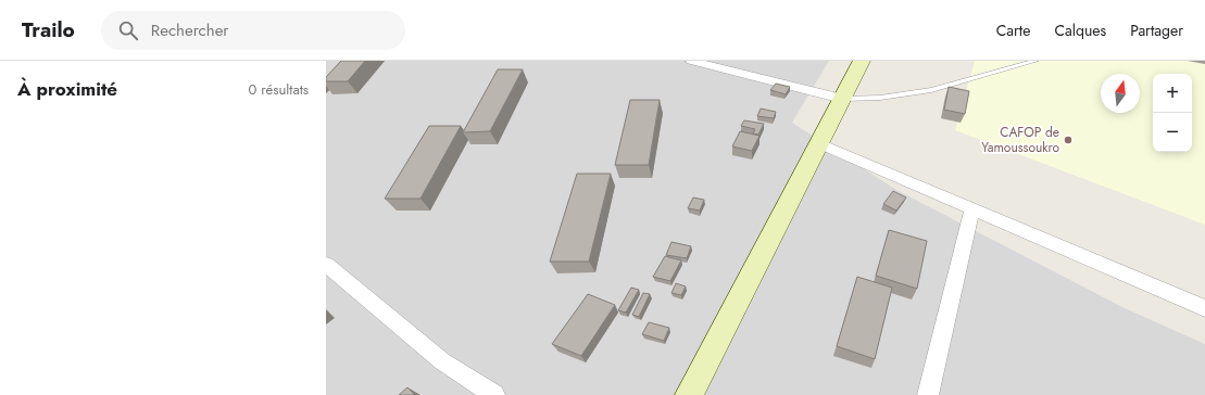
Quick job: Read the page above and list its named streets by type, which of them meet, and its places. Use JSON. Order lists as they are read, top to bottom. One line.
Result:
{"places":["CAFOP de Yamoussoukro"],"north":"top","page":{"header":"Trailo","search":"Rechercher","nav":["Carte","Calques","Partager"],"heading":["À proximité","0 résultats"],"map_buttons":["+","−"]}}
